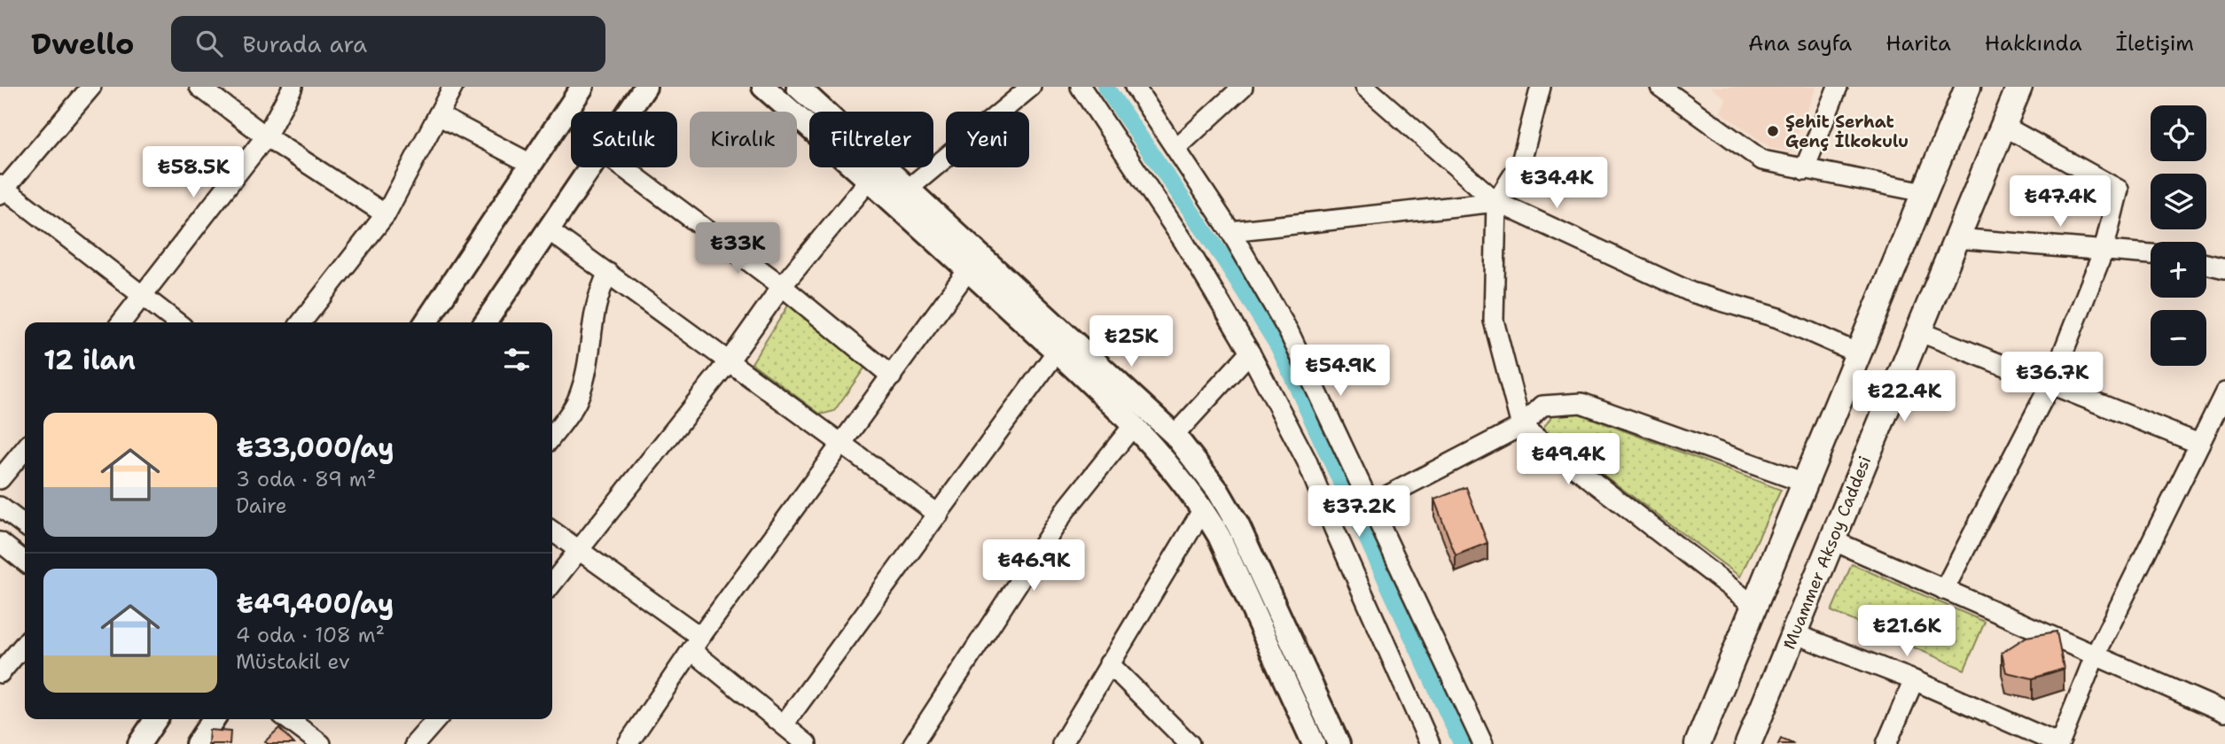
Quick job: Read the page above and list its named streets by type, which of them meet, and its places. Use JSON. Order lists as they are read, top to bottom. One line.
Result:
{"streets":{"main road":["Muammer Aksoy Caddesi"]},"places":["Şehit Serhat Genç İlkokulu"],"page":{"header":"Dwello","search":"Burada ara","nav":["Ana sayfa","Harita","Hakkında","İletişim"],"map_buttons":["+","−"],"chip":["Satılık","Kiralık","Filtreler","Yeni"],"price":["₺58.5K","₺34.4K","₺47.4K","₺33K","₺25K","₺54.9K","₺36.7K","₺22.4K","₺49.4K","₺37.2K","₺46.9K","₺21.6K"],"heading":"12 ilan","list":[{"name":"₺33,000/ay","note":"3 oda · 89 m² · Daire"},{"name":"₺49,400/ay","note":"4 oda · 108 m² · Müstakil ev"}]}}
